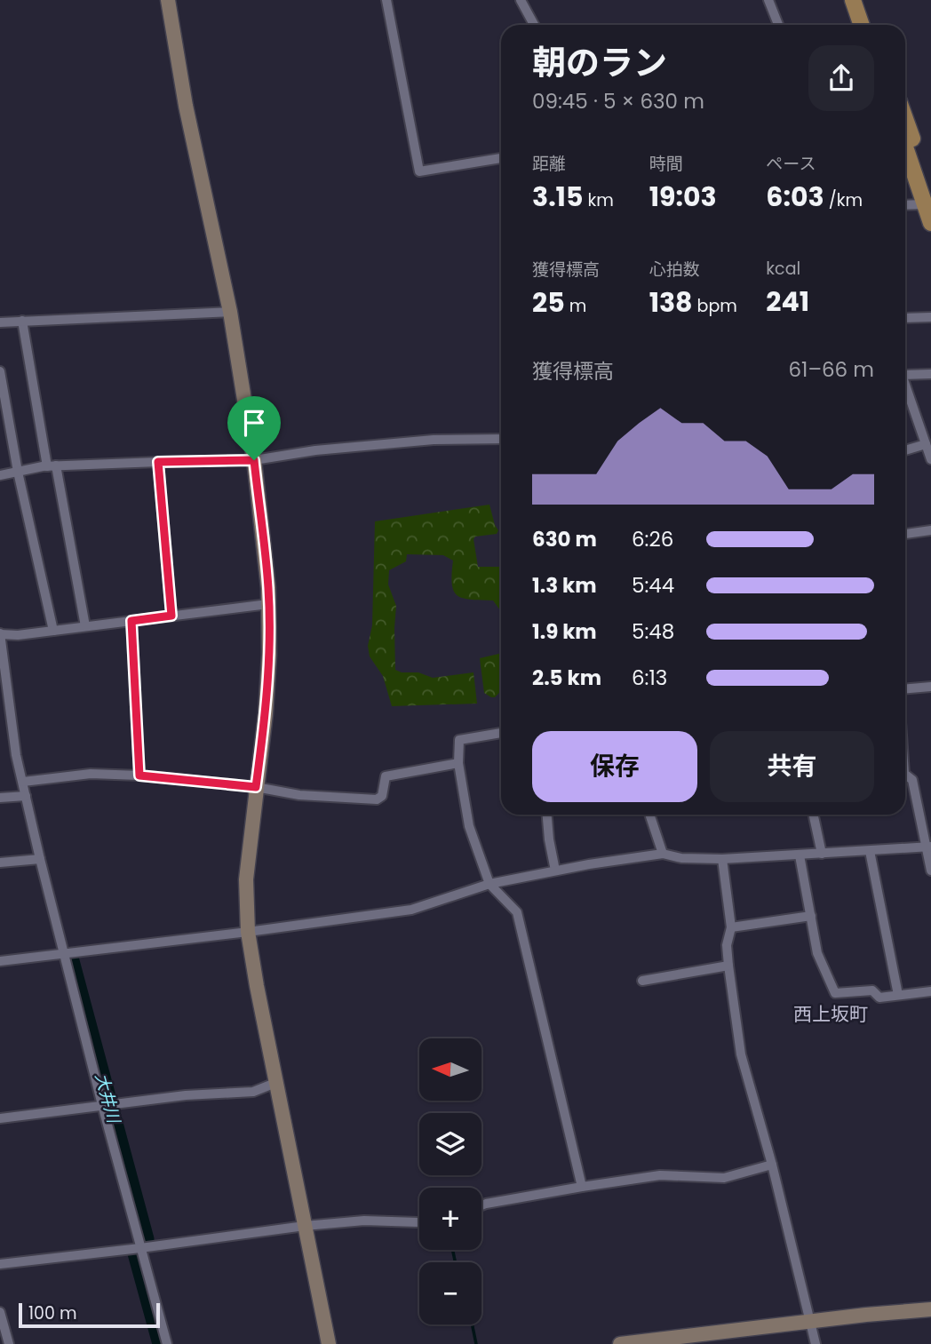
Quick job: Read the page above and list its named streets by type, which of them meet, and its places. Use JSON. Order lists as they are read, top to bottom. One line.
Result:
{"districts":["西上坂町"],"water":["大井川"],"scale_bar":"100 m","north":"left","page":{"heading":["朝のラン","09:45 · 5 × 630 m"],"stats":[["距離","3.15 km"],["時間","19:03"],["ペース","6:03 /km"],["獲得標高","25 m"],["心拍数","138 bpm"],["kcal","241"]],"chart":["獲得標高","61–66 m"],"list":[{"name":"630 m","note":"6:26"},{"name":"1.3 km","note":"5:44"},{"name":"1.9 km","note":"5:48"},{"name":"2.5 km","note":"6:13"}],"buttons":["保存","共有"],"map_buttons":["+","−"],"scale":"100 m"}}
